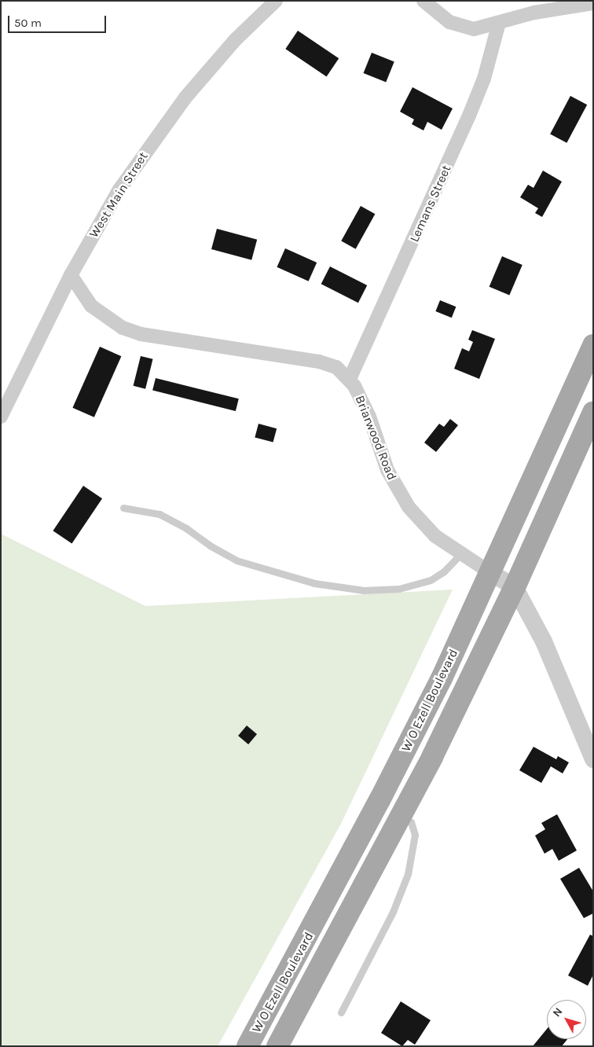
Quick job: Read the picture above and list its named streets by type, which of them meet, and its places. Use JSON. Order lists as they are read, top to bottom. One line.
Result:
{"streets":{"main road":["W O Ezell Boulevard"],"street":["West Main Street","Lemans Street","Briarwood Road"]},"crossings":[["West Main Street","Briarwood Road"],["Lemans Street","Briarwood Road"],["Briarwood Road","W O Ezell Boulevard"]],"scale_bar":"50 m","north":"top left"}
